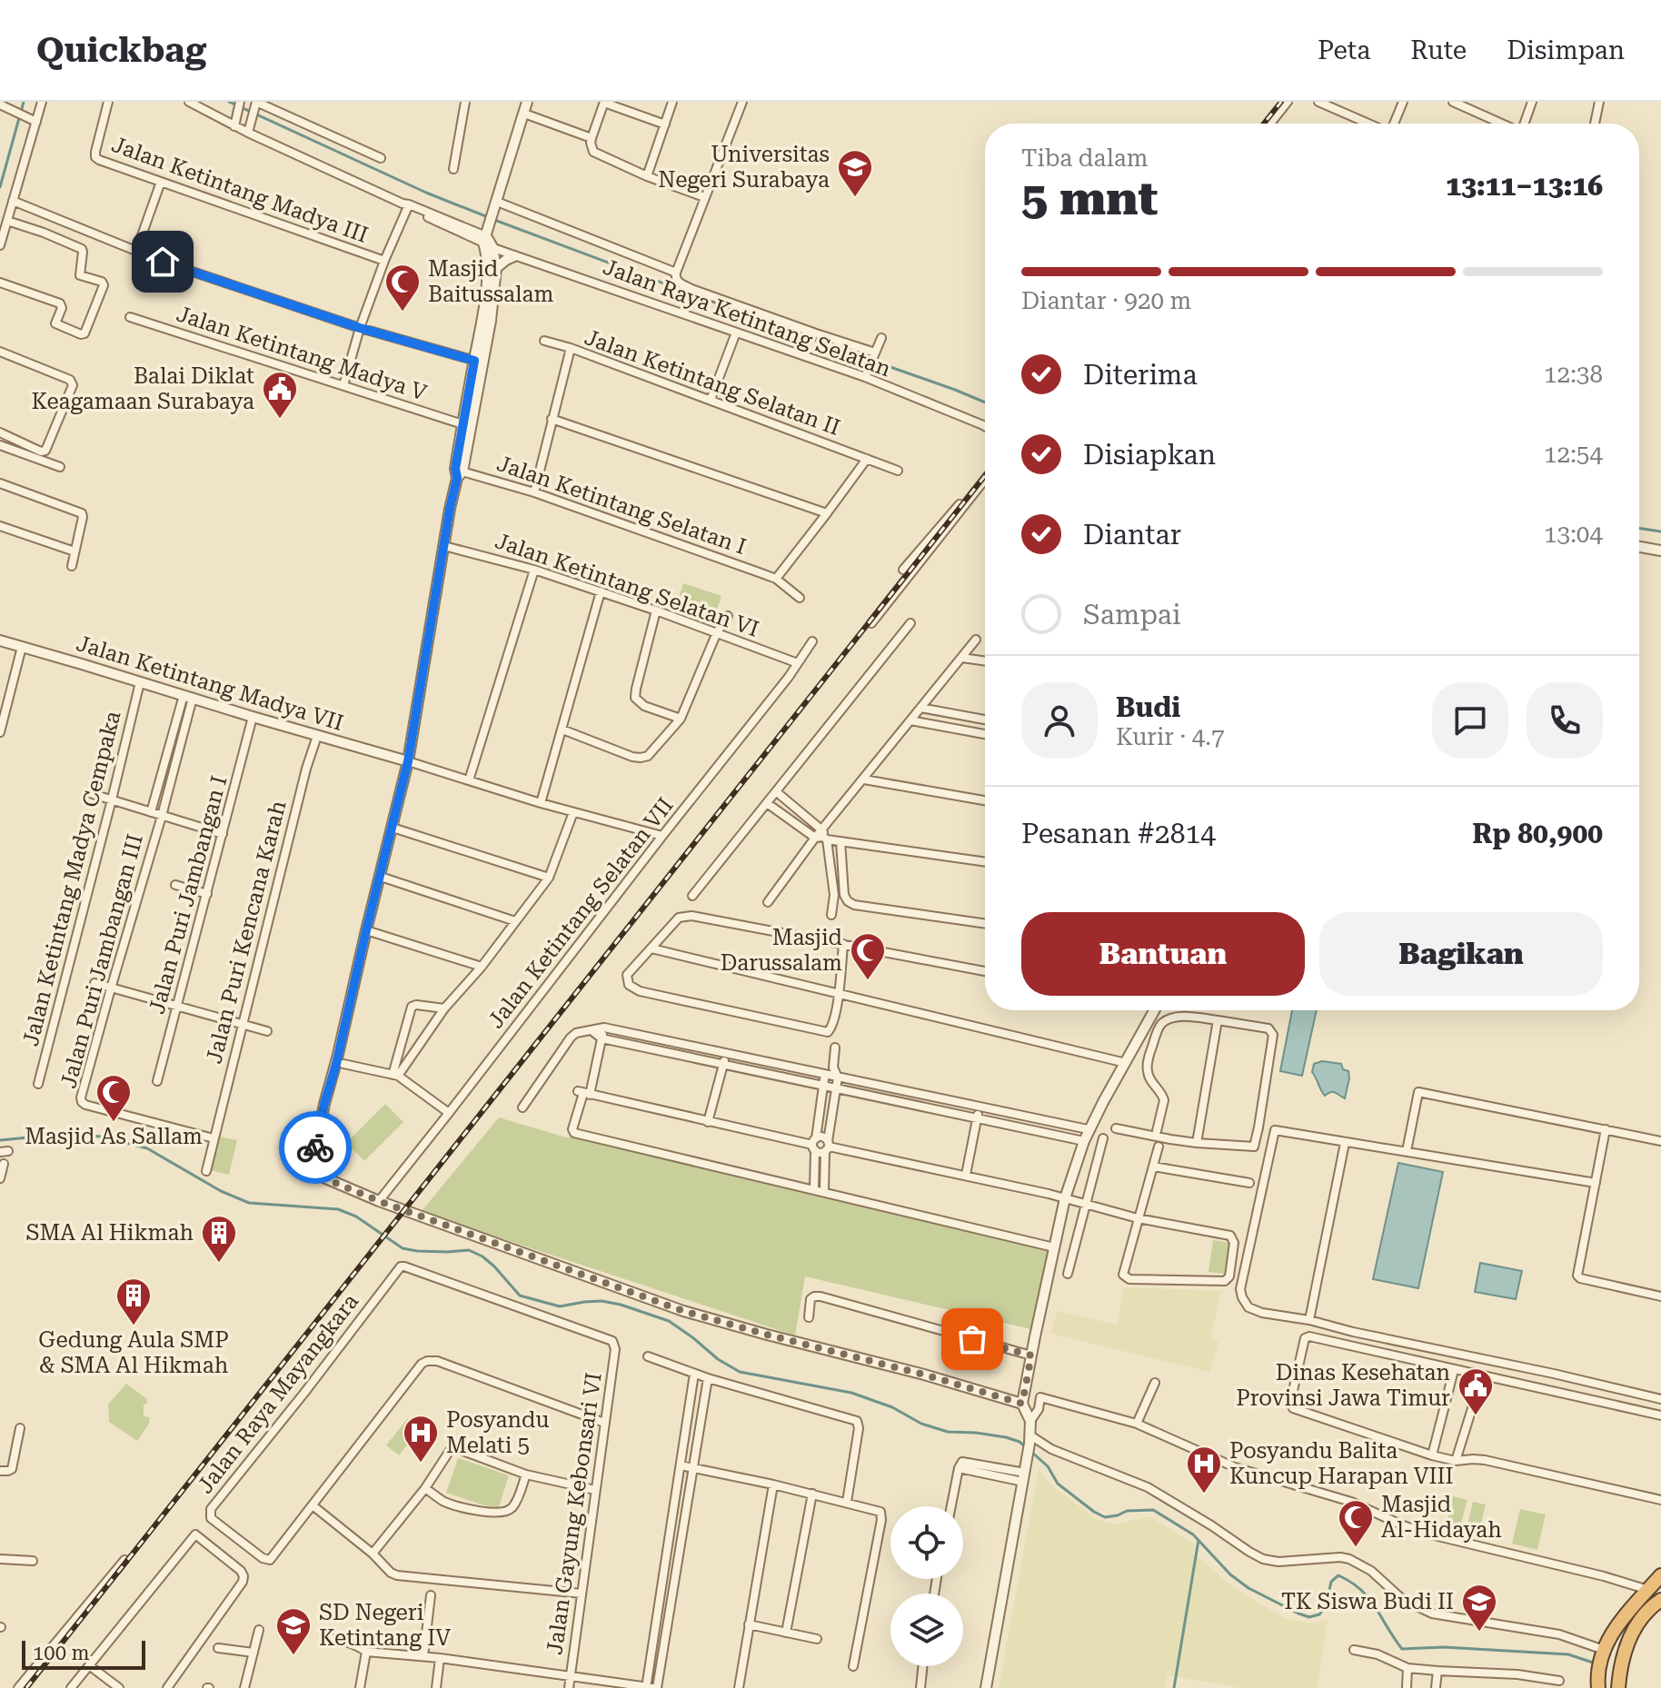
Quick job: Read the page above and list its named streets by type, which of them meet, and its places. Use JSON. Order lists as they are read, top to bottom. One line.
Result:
{"streets":{"street":["Jalan Ketintang Madya III","Jalan Raya Ketintang Selatan","Jalan Ketintang Madya V","Jalan Ketintang Selatan II","Jalan Ketintang Selatan I","Jalan Ketintang Selatan VI","Jalan Ketintang Madya VII","Jalan Ketintang Madya Cempaka","Jalan Puri Jambangan I","Jalan Ketintang Selatan VII","Jalan Puri Kencana Karah","Jalan Puri Jambangan III","Jalan Raya Mayangkara","Jalan Gayung Kebonsari VI"]},"crossings":[["Jalan Ketintang Selatan II","Jalan Ketintang Selatan I"],["Jalan Ketintang Selatan VI","Jalan Ketintang Selatan VII"],["Jalan Ketintang Madya VII","Jalan Ketintang Madya Cempaka"],["Jalan Ketintang Madya VII","Jalan Puri Jambangan I"],["Jalan Ketintang Madya VII","Jalan Puri Kencana Karah"],["Jalan Ketintang Madya VII","Jalan Puri Jambangan III"],["Jalan Puri Kencana Karah","Jalan Puri Jambangan III"],["Jalan Raya Mayangkara","Jalan Gayung Kebonsari VI"]],"places":{"school or university":["Universitas Negeri Surabaya","TK Siswa Budi II","SD Negeri Ketintang IV"],"mosque":["Masjid Baitussalam","Masjid Darussalam","Masjid As Sallam","Masjid Al-Hidayah"],"public building":["Balai Diklat Keagamaan Surabaya","Dinas Kesehatan Provinsi Jawa Timur"],"building":["SMA Al Hikmah","Gedung Aula SMP & SMA Al Hikmah"],"hospital":["Posyandu Melati 5","Posyandu Balita Kuncup Harapan VIII"]},"scale_bar":"100 m","page":{"header":"Quickbag","nav":["Peta","Rute","Disimpan"],"heading":["5 mnt","Tiba dalam","13:11–13:16"],"panel":["Budi","Kurir · 4.7","Pesanan #2814","Rp 80,900"],"bar":"Diantar · 920 m","list":[["Diterima","12:38"],["Disiapkan","12:54"],["Diantar","13:04"],"Sampai"],"buttons":["Bantuan","Bagikan"],"scale":"100 m"}}
